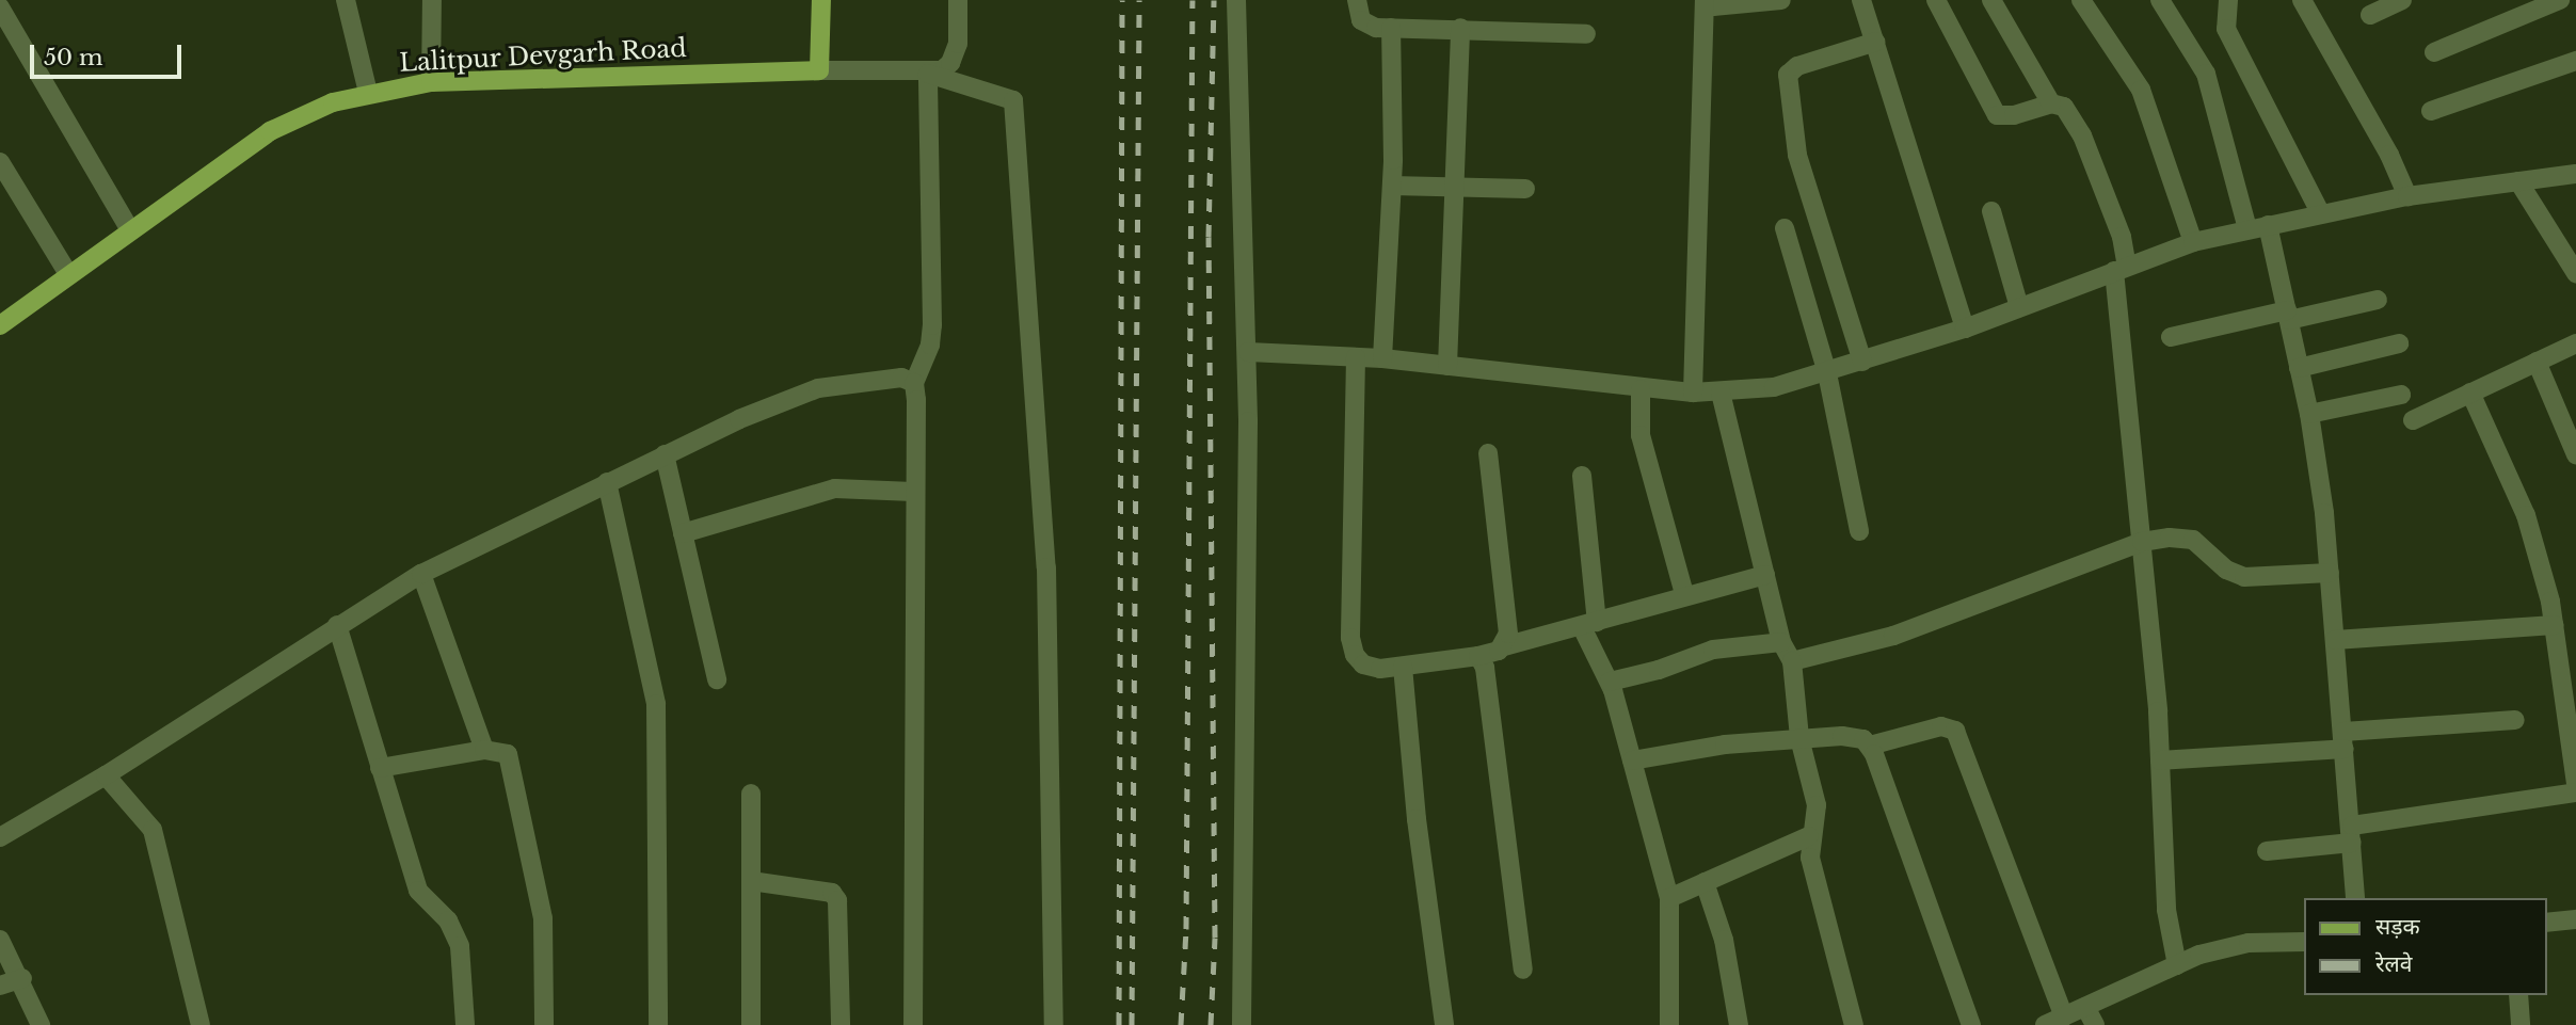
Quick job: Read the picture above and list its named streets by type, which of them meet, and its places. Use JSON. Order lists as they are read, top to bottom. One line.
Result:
{"streets":{"main road":["Lalitpur Devgarh Road"]},"legend":["सड़क","रेलवे"],"scale_bar":"50 m"}
